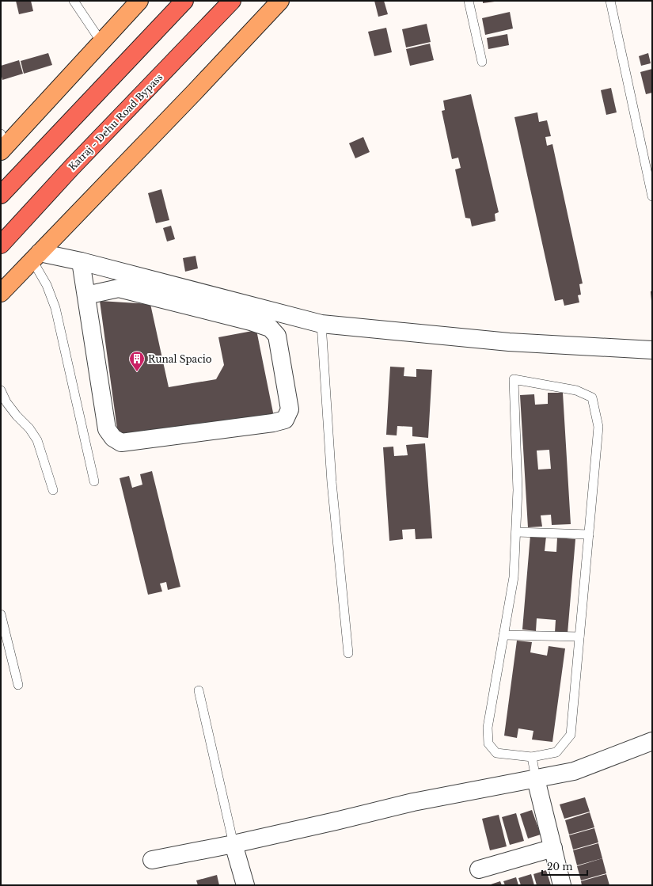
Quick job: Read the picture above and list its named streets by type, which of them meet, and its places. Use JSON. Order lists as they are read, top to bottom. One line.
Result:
{"streets":{"highway":["Katraj - Dehu Road Bypass"]},"places":{"building":["Runal Spacio"]},"scale_bar":"20 m"}
